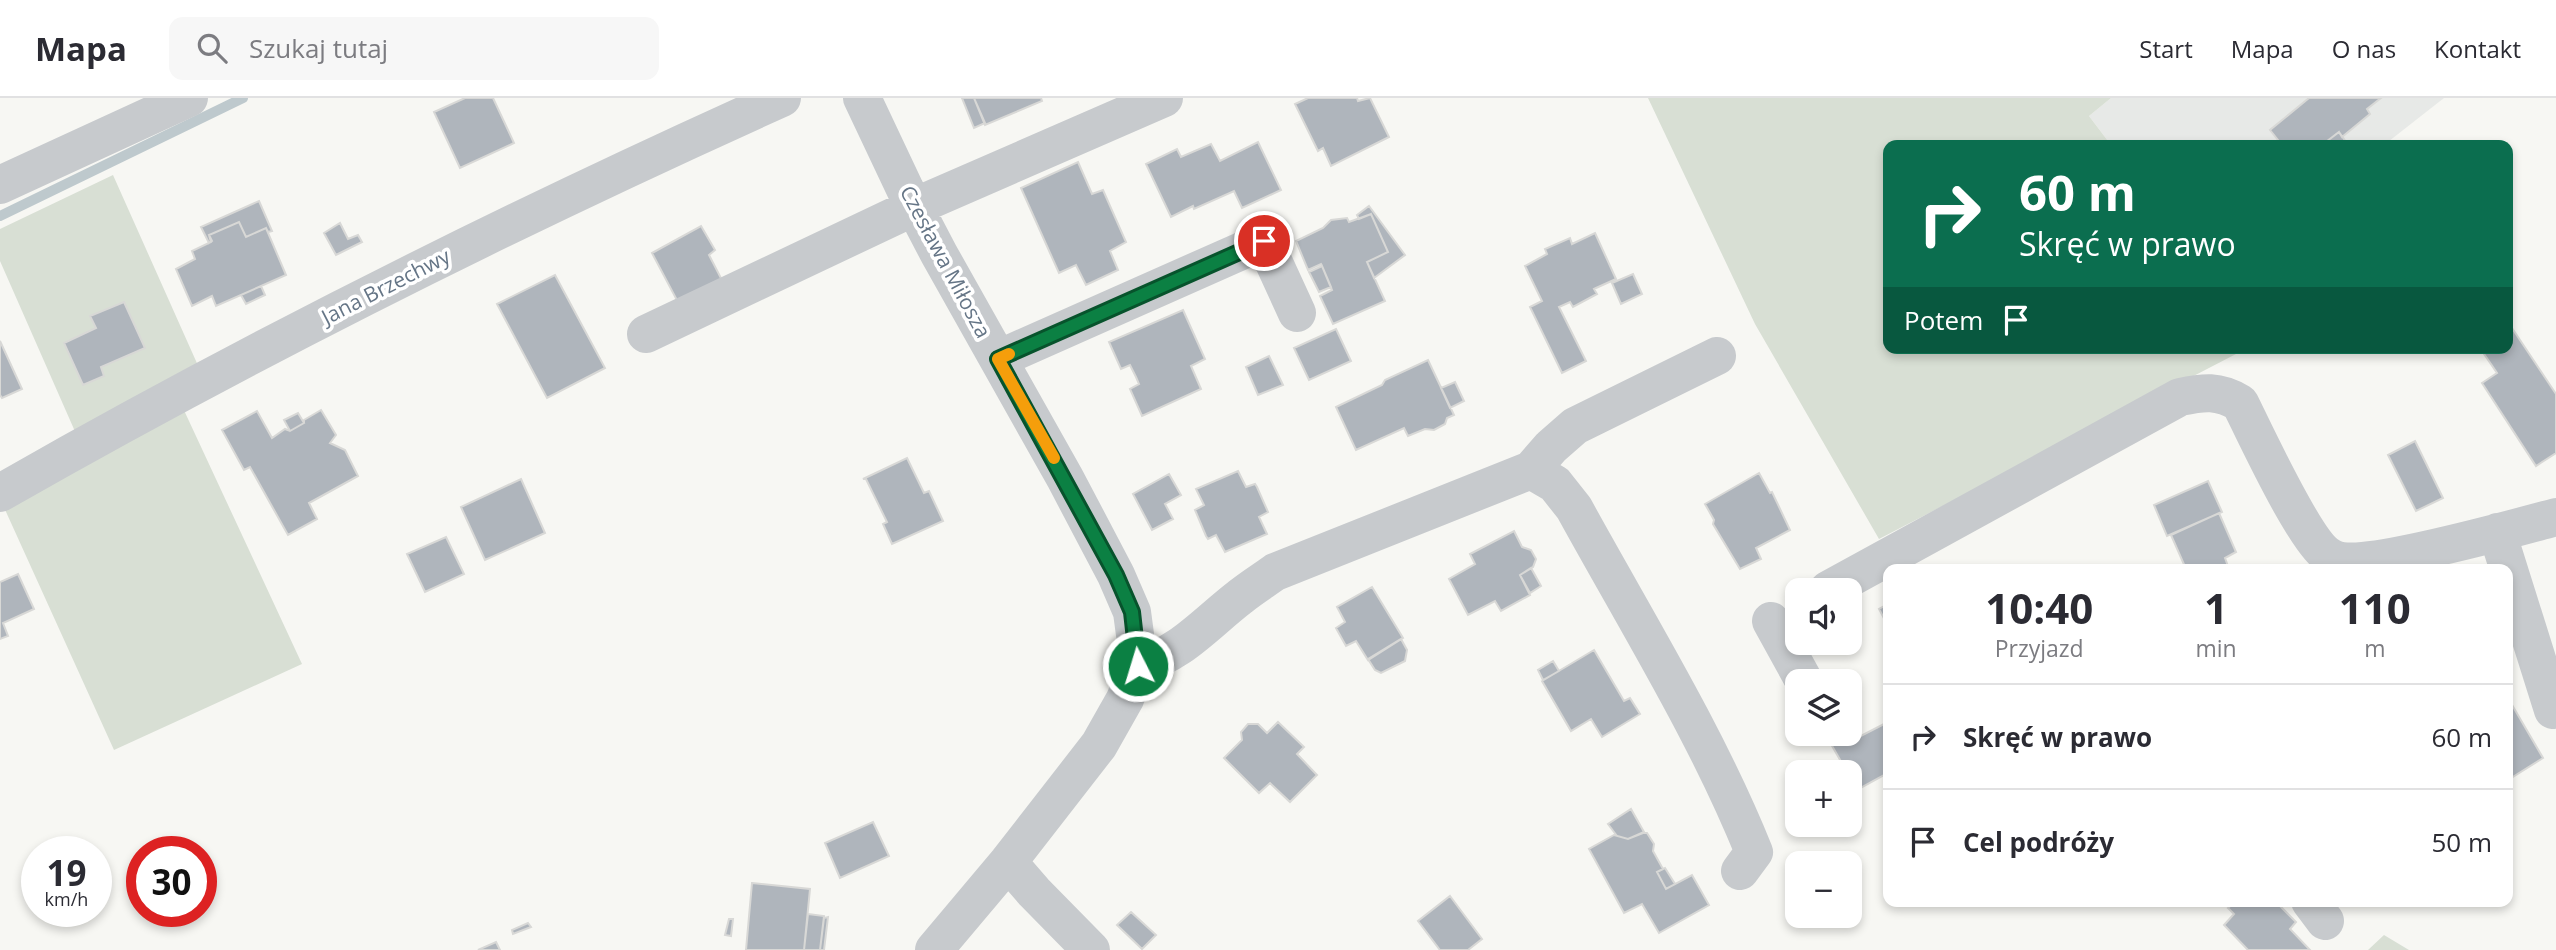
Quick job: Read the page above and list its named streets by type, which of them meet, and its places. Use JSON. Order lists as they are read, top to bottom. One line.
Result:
{"streets":{"street":["Czesława Miłosza","Jana Brzechwy"]},"page":{"header":"Mapa","search":"Szukaj tutaj","nav":["Start","Mapa","O nas","Kontakt"],"turn":["60 m","Skręć w prawo"],"then":"Potem","eta":["10:40","Przyjazd","1","min","110","m"],"map_buttons":["+","−"],"list":[{"name":"Skręć w prawo","value":"60 m"},{"name":"Cel podróży","value":"50 m"}],"speed":"19 km/h","limit":"30"}}
